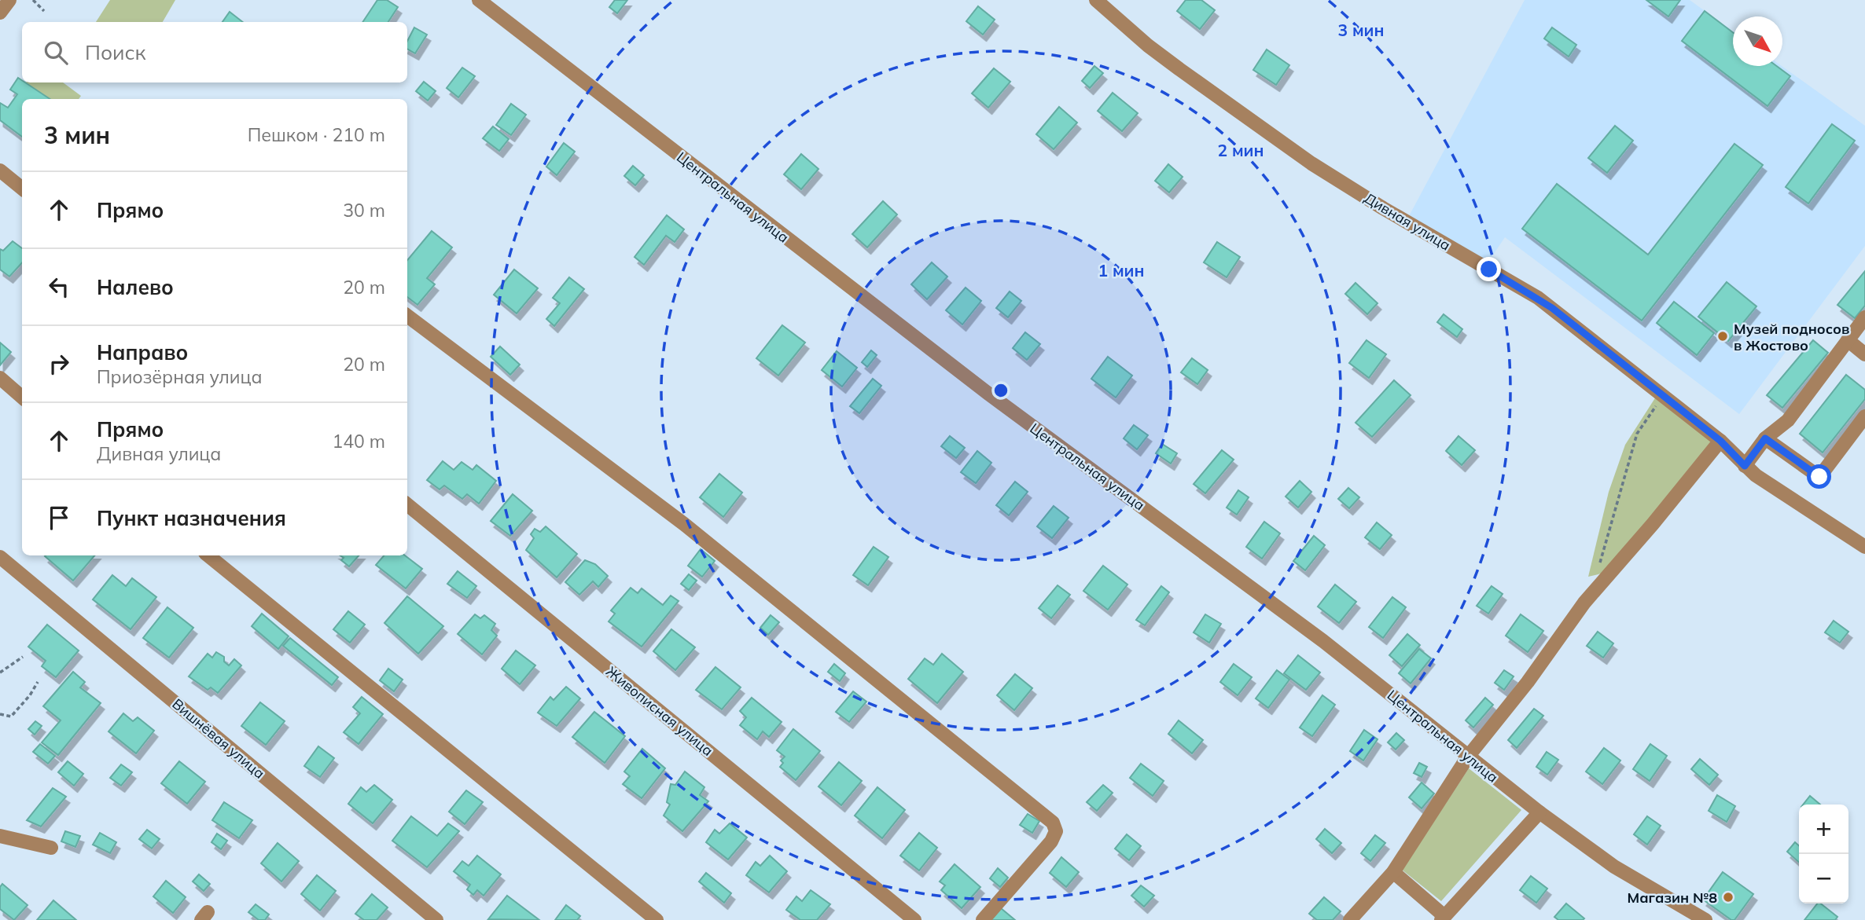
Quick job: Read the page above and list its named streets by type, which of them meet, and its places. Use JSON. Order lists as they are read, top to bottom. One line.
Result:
{"streets":{"street":["Центральная улица","Дивная улица","Живописная улица","Вишнёвая улица"]},"places":["Музей подносов в Жостово","Магазин №8"],"north":"bottom right","page":{"search":"Поиск","heading":["3 мин","Пешком · 210 m"],"list":[["Прямо","30 m"],["Налево","20 m"],["Направо","Приозёрная улица","20 m"],["Прямо","Дивная улица","140 m"],"Пункт назначения"],"map_buttons":["+","−"]},"rings":["3 мин","2 мин","1 мин"]}
